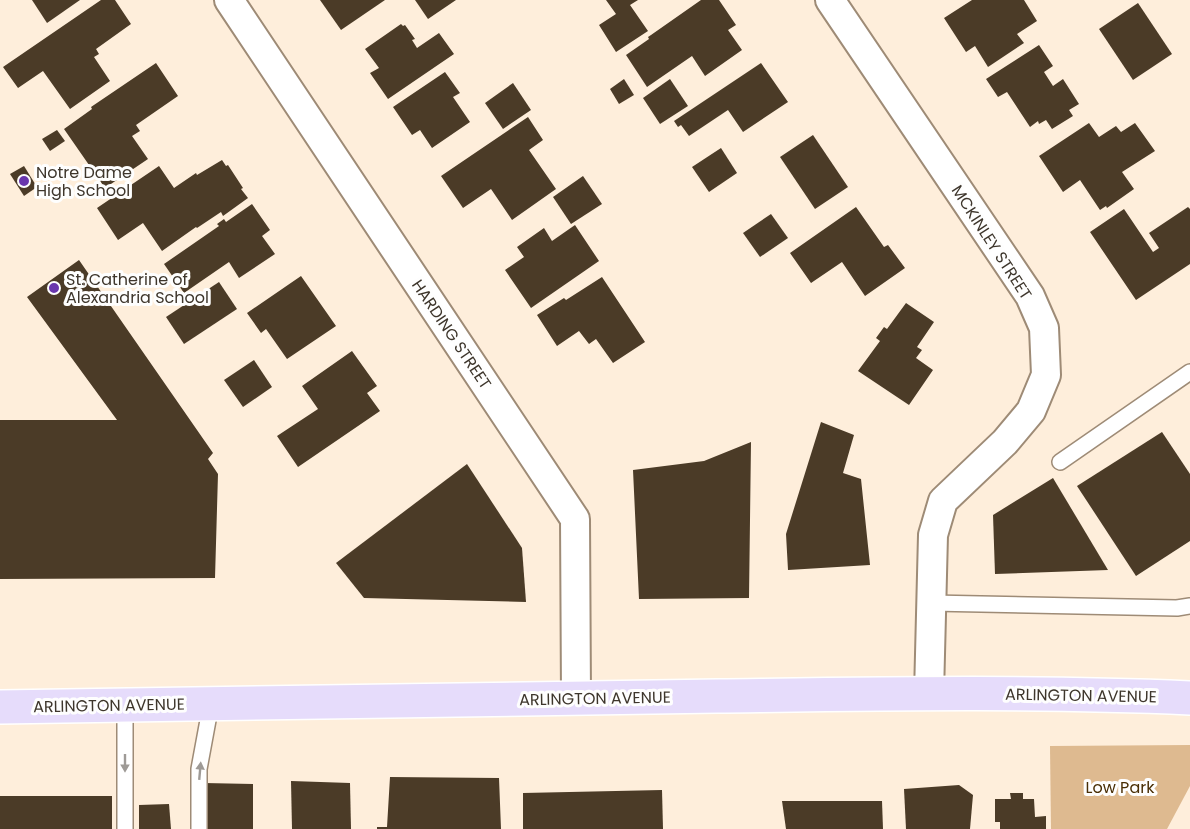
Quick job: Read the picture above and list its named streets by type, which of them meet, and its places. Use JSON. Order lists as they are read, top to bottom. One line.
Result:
{"streets":{"main road":["ARLINGTON AVENUE"],"street":["MCKINLEY STREET","HARDING STREET"]},"crossings":[["MCKINLEY STREET","ARLINGTON AVENUE"],["HARDING STREET","ARLINGTON AVENUE"]],"parks":["Low Park"],"places":["Notre Dame High School","St. Catherine of Alexandria School"]}
